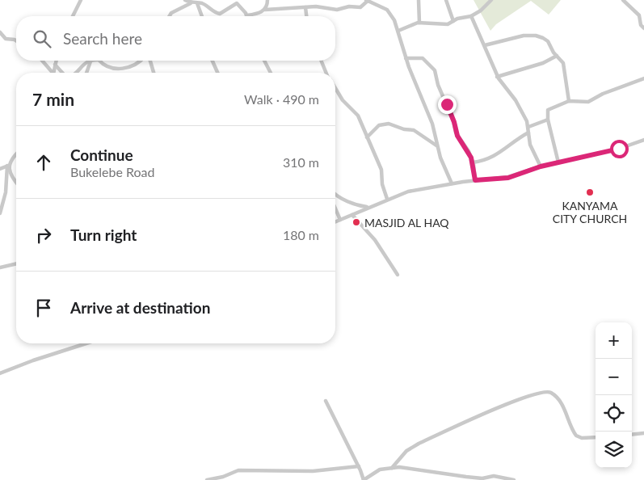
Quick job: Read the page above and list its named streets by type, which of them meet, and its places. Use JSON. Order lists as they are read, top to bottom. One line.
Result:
{"places":["KANYAMA CITY CHURCH","MASJID AL HAQ"],"page":{"search":"Search here","heading":["7 min","Walk · 490 m"],"list":[["Continue","Bukelebe Road","310 m"],["Turn right","180 m"],"Arrive at destination"],"map_buttons":["+","−"]}}
